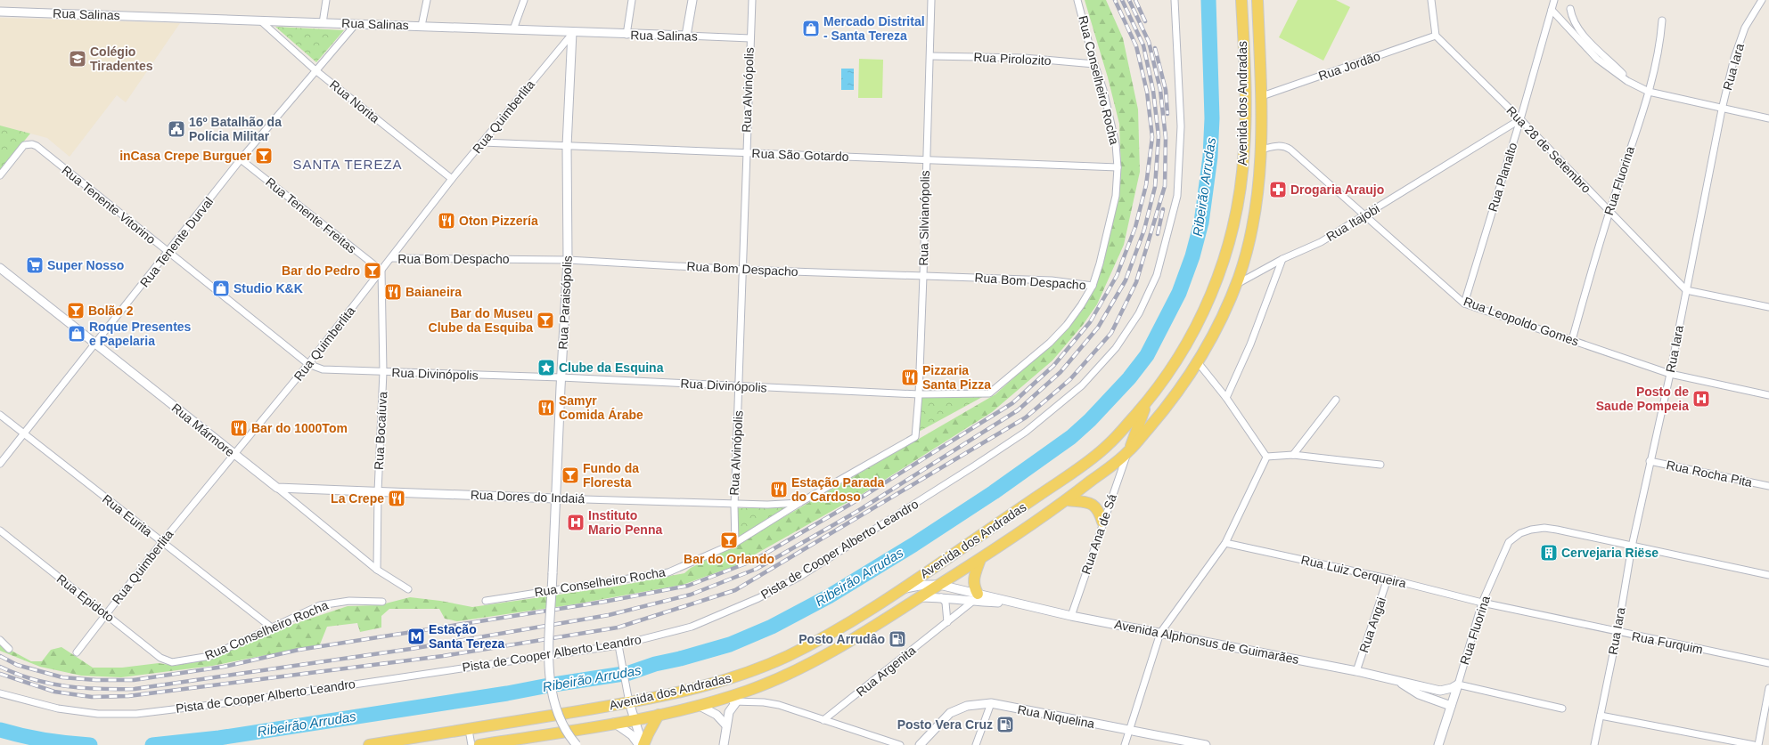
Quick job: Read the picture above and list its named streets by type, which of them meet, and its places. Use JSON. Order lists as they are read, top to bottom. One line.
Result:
{"streets":{"main road":["Avenida dos Andradas"],"street":["Rua Salinas","Rua Pirolozito","Rua Jordão","Rua Iara","Rua Conselheiro Rocha","Rua Alvinópolis","Rua Norita","Rua Quimberlita","Rua 28 de Setembro","Rua São Gotardo","Rua Planalto","Rua Fluorina","Rua Tenente Vitorino","Rua Tenente Freitas","Rua Silvianópolis","Rua Itajobi","Rua Tenente Durval","Rua Bom Despacho","Rua Paraisópolis","Rua Leopoldo Gomes","Rua Divinópolis","Rua Mármore","Rua Bocaíuva","Rua Rocha Pita","Rua Dores do Indaiá","Rua Eurita","Rua Ana de Sá","Pista de Cooper Alberto Leandro","Rua Luiz Cerqueira","Rua Epidoto","Rua Angai","Avenida Alphonsus de Guimarães","Rua Furquim","Rua Argenita","Rua Niquelina"]},"crossings":[["Rua Salinas","Rua Alvinópolis"],["Rua Salinas","Rua Norita"],["Rua Salinas","Rua Quimberlita"],["Rua Salinas","Rua Tenente Durval"],["Rua Salinas","Rua Paraisópolis"],["Rua Pirolozito","Rua Conselheiro Rocha"],["Rua Pirolozito","Rua Silvianópolis"],["Rua Jordão","Avenida dos Andradas"],["Rua Jordão","Rua 28 de Setembro"],["Rua Iara","Rua 28 de Setembro"],["Rua Iara","Rua Fluorina"],["Rua Iara","Rua Leopoldo Gomes"],["Rua Iara","Rua Rocha Pita"],["Rua Iara","Rua Furquim"],["Rua Conselheiro Rocha","Rua Alvinópolis"],["Rua Conselheiro Rocha","Rua São Gotardo"],["Rua Conselheiro Rocha","Rua Silvianópolis"],["Rua Conselheiro Rocha","Rua Bom Despacho"],["Rua Conselheiro Rocha","Rua Divinópolis"],["Rua Conselheiro Rocha","Rua Dores do Indaiá"],["Rua Conselheiro Rocha","Rua Eurita"],["Rua Conselheiro Rocha","Rua Epidoto"],["Rua Alvinópolis","Rua São Gotardo"],["Rua Alvinópolis","Rua Bom Despacho"],["Rua Alvinópolis","Rua Divinópolis"],["Rua Alvinópolis","Rua Dores do Indaiá"],["Rua Norita","Rua Quimberlita"],["Rua Norita","Rua Tenente Durval"],["Avenida dos Andradas","Rua Itajobi"],["Avenida dos Andradas","Rua Leopoldo Gomes"],["Avenida dos Andradas","Rua Ana de Sá"],["Avenida dos Andradas","Avenida Alphonsus de Guimarães"],["Rua Quimberlita","Rua São Gotardo"],["Rua Quimberlita","Rua Tenente Vitorino"],["Rua Quimberlita","Rua Tenente Freitas"],["Rua Quimberlita","Rua Bom Despacho"],["Rua Quimberlita","Rua Paraisópolis"],["Rua Quimberlita","Rua Divinópolis"],["Rua Quimberlita","Rua Mármore"],["Rua Quimberlita","Rua Bocaíuva"],["Rua Quimberlita","Rua Eurita"],["Rua Quimberlita","Rua Epidoto"],["Rua 28 de Setembro","Rua Planalto"],["Rua 28 de Setembro","Rua Fluorina"],["Rua 28 de Setembro","Rua Itajobi"],["Rua São Gotardo","Rua Silvianópolis"],["Rua São Gotardo","Rua Paraisópolis"],["Rua Planalto","Rua Itajobi"],["Rua Planalto","Rua Leopoldo Gomes"],["Rua Fluorina","Rua Leopoldo Gomes"],["Rua Fluorina","Rua Luiz Cerqueira"],["Rua Fluorina","Avenida Alphonsus de Guimarães"],["Rua Fluorina","Rua Furquim"],["Rua Tenente Vitorino","Rua Tenente Durval"],["Rua Tenente Vitorino","Rua Divinópolis"],["Rua Tenente Freitas","Rua Tenente Durval"],["Rua Tenente Freitas","Rua Bocaíuva"],["Rua Silvianópolis","Rua Bom Despacho"],["Rua Silvianópolis","Rua Divinópolis"],["Rua Itajobi","Rua Leopoldo Gomes"],["Rua Tenente Durval","Rua Mármore"],["Rua Tenente Durval","Rua Eurita"],["Rua Bom Despacho","Rua Paraisópolis"],["Rua Paraisópolis","Rua Divinópolis"],["Rua Paraisópolis","Rua Dores do Indaiá"],["Rua Divinópolis","Rua Bocaíuva"],["Rua Mármore","Rua Bocaíuva"],["Rua Mármore","Rua Dores do Indaiá"],["Rua Bocaíuva","Rua Dores do Indaiá"],["Rua Ana de Sá","Avenida Alphonsus de Guimarães"],["Rua Luiz Cerqueira","Rua Angai"],["Rua Luiz Cerqueira","Rua Furquim"],["Rua Angai","Avenida Alphonsus de Guimarães"],["Avenida Alphonsus de Guimarães","Rua Argenita"]],"districts":["SANTA TEREZA"],"water":["Ribeirão Arrudas"],"places":{"shop":["Mercado Distrital - Santa Tereza","Studio K&K","Roque Presentes e Papelaria"],"school or university":["Colégio Tiradentes"],"public building":["16º Batalhão da Polícia Militar"],"bar":["inCasa Crepe Burguer","Bar do Pedro","Bolão 2","Bar do Museu Clube da Esquiba","Fundo da Floresta","Bar do Orlando"],"pharmacy":["Drogaria Araujo"],"restaurant":["Oton Pizzería","Baianeira","Pizzaria Santa Pizza","Samyr Comida Árabe","Bar do 1000Tom","Estação Parada do Cardoso","La Crepe"],"supermarket":["Super Nosso"],"place":["Clube da Esquina"],"hospital":["Posto de Saude Pompeia","Instituto Mario Penna"],"building":["Cervejaria Riëse"],"metro station":["Estação Santa Tereza"],"fuel station":["Posto Arrudâo","Posto Vera Cruz"]}}
